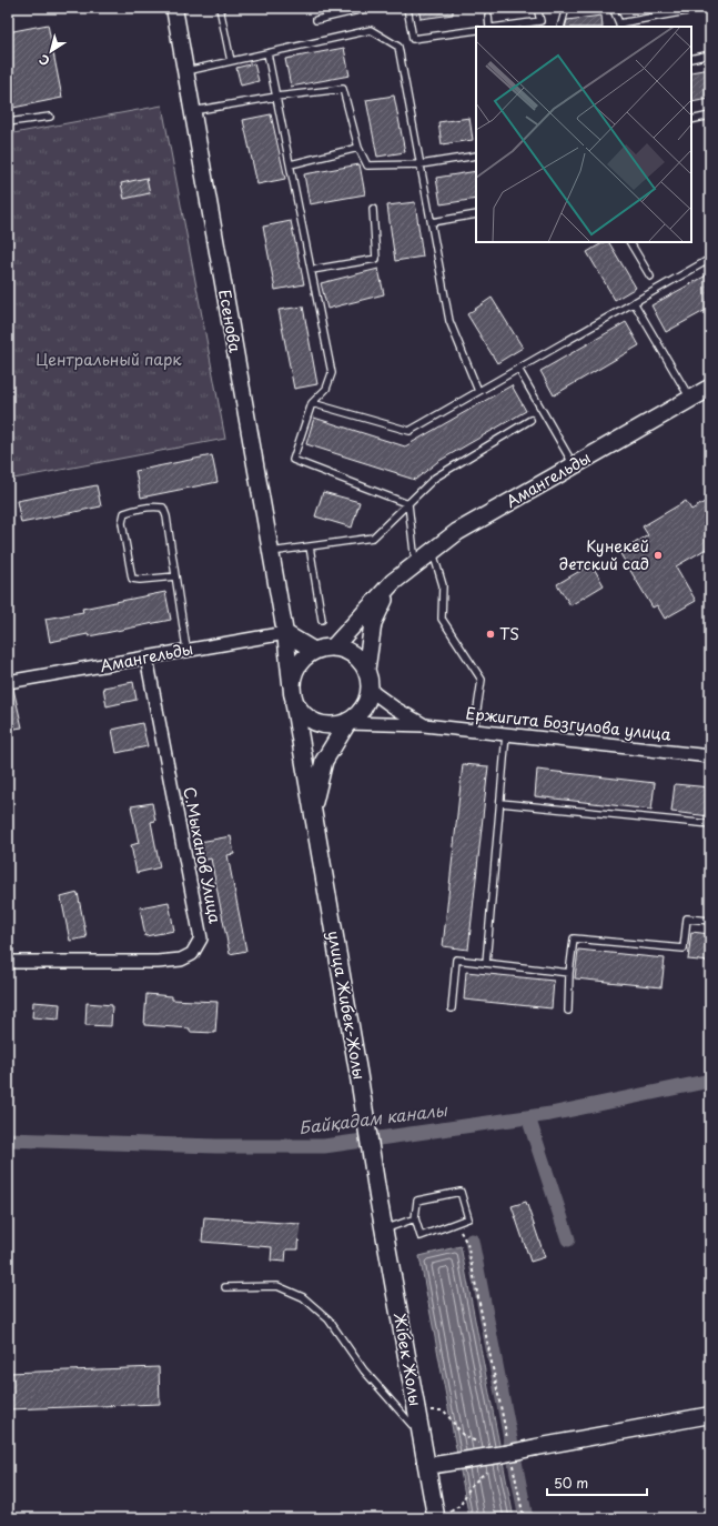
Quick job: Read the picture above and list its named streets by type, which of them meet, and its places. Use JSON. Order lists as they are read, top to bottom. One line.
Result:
{"streets":{"main road":["Амангельды","улица Жибек-Жолы","Жібек Жолы"],"street":["Есенова","Ержигита Бозгулова улица","С.Мыханов Улица"]},"crossings":[["Есенова","Амангельды"],["Есенова","Ержигита Бозгулова улица"],["Есенова","улица Жибек-Жолы"],["Амангельды","Ержигита Бозгулова улица"],["Амангельды","С.Мыханов Улица"],["Амангельды","улица Жибек-Жолы"],["Ержигита Бозгулова улица","улица Жибек-Жолы"],["улица Жибек-Жолы","Жібек Жолы"]],"water":["Байқадам каналы"],"parks":["Центральный парк"],"places":["Кунекей детский сад","TS"],"scale_bar":"50 m","north":"bottom left"}
